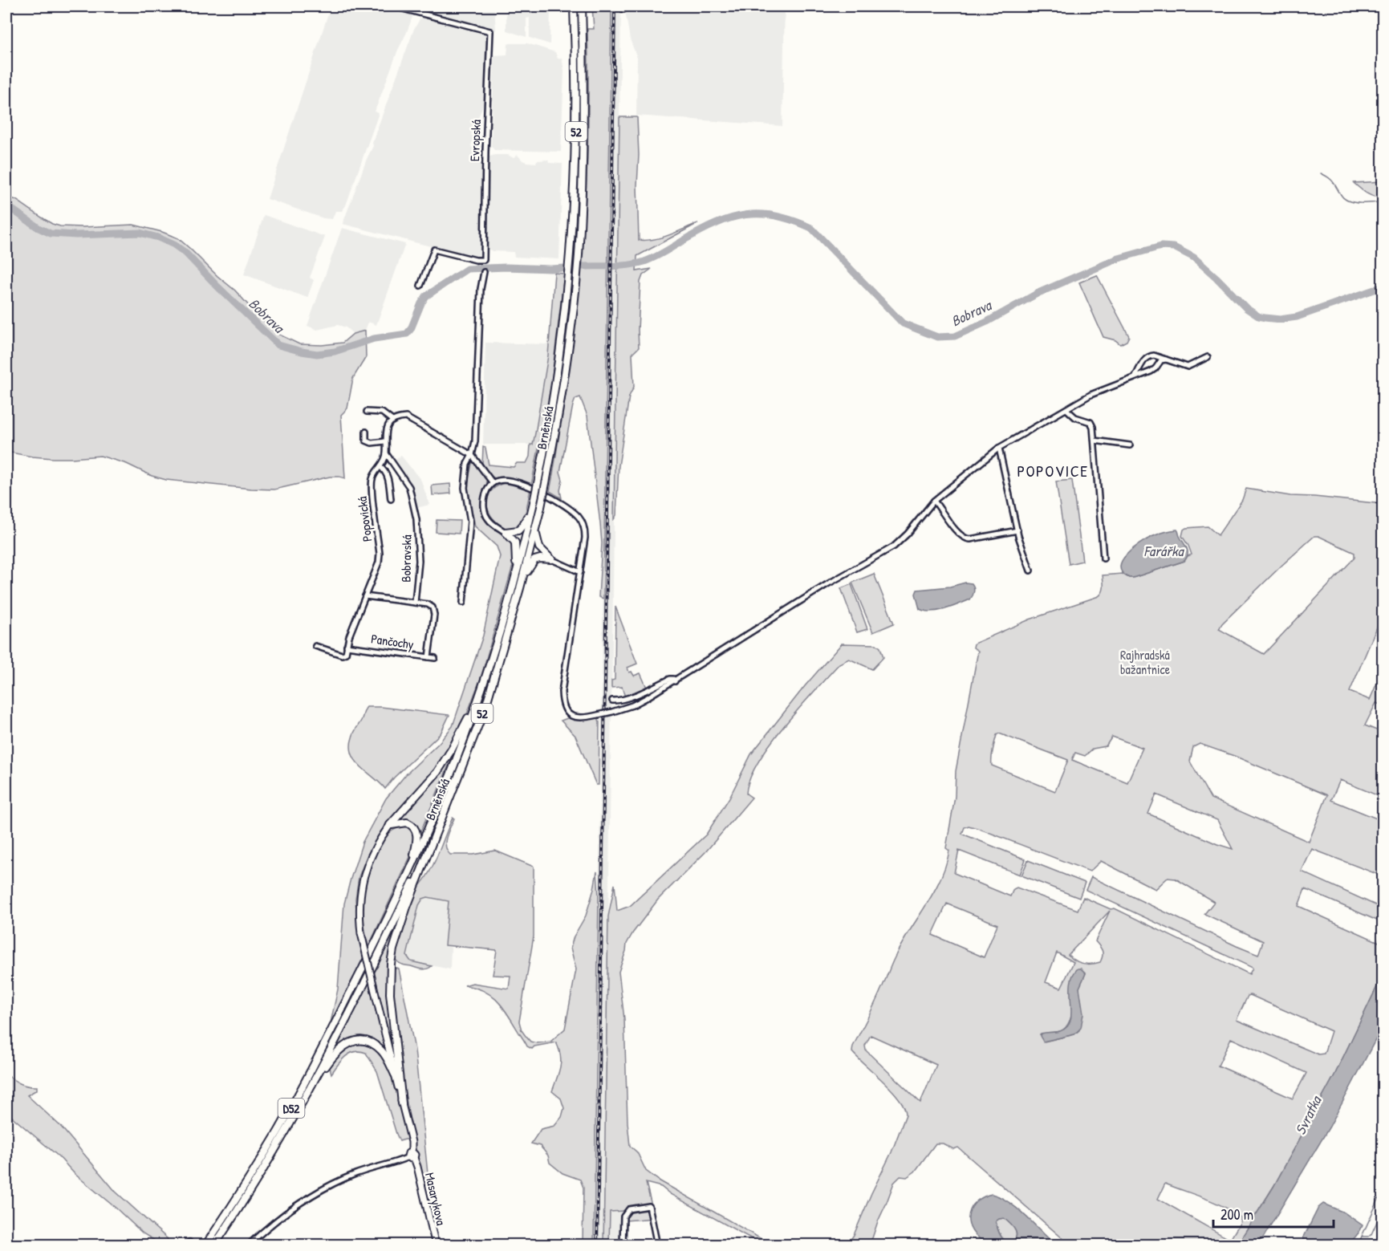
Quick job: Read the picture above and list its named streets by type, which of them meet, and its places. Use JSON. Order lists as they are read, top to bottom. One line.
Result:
{"streets":{"highway":["52","Brněnská","D52"],"main road":["Masarykova"],"street":["Evropská","Popovická","Bobravská","Pančochy"]},"crossings":[["Brněnská","D52"],["Popovická","Bobravská"],["Popovická","Pančochy"]],"districts":["POPOVICE"],"water":["Bobrava","Farářka","Svratka"],"parks":["Rajhradská bažantnice"],"scale_bar":"200 m"}
